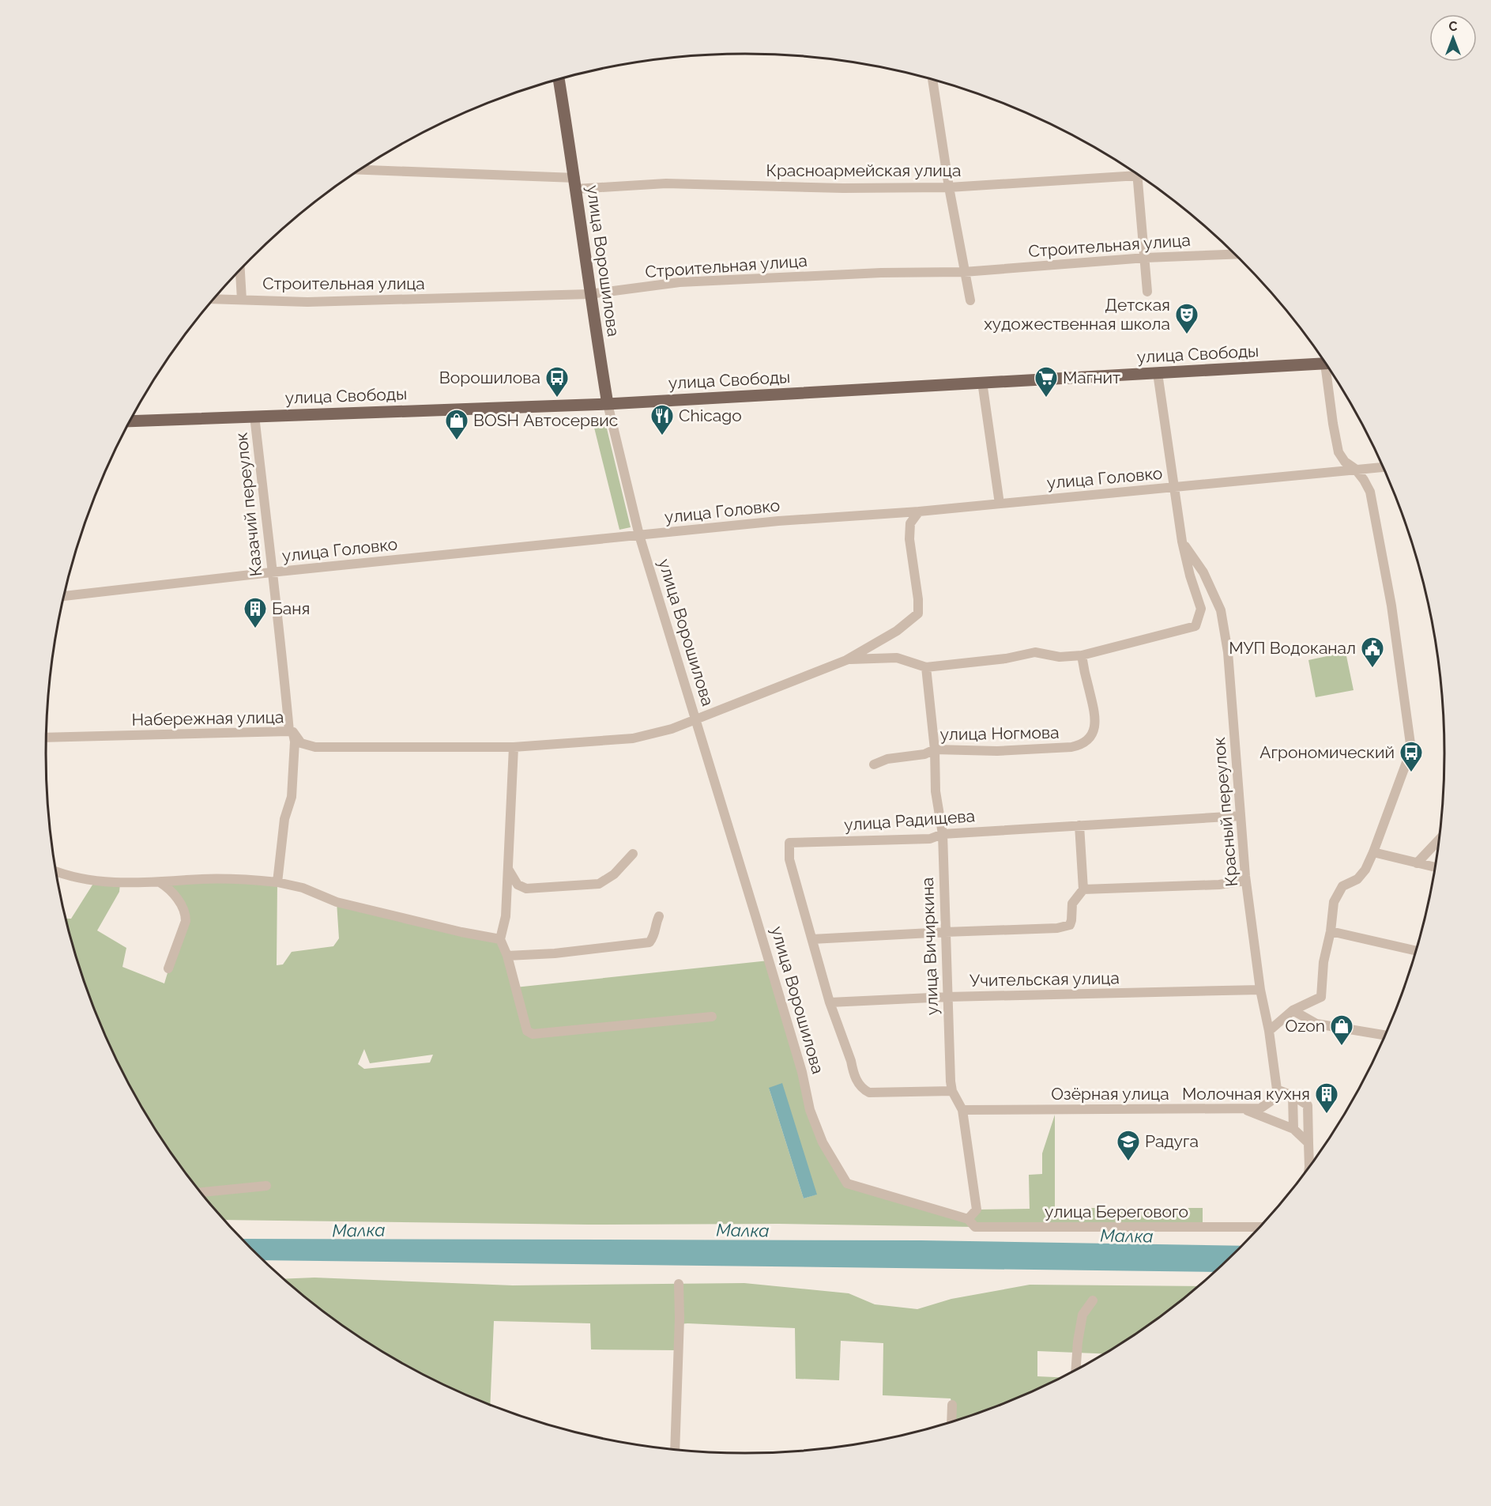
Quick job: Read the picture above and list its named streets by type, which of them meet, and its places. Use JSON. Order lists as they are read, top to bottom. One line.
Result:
{"streets":{"main road":["улица Ворошилова","улица Свободы"],"street":["Красноармейская улица","Строительная улица","улица Головко","Казачий переулок","Набережная улица","улица Ногмова","Красный переулок","улица Радищева","улица Вичиркина","Учительская улица","Озёрная улица","улица Берегового"]},"crossings":[["Красноармейская улица","улица Ворошилова"],["Строительная улица","улица Ворошилова"],["улица Ворошилова","улица Свободы"],["улица Ворошилова","улица Головко"],["улица Ворошилова","Набережная улица"],["улица Ворошилова","улица Берегового"],["улица Свободы","Казачий переулок"],["улица Свободы","Красный переулок"],["улица Головко","Казачий переулок"],["улица Головко","Набережная улица"],["улица Головко","Красный переулок"],["Казачий переулок","Набережная улица"],["Набережная улица","улица Ногмова"],["Набережная улица","Красный переулок"],["Набережная улица","улица Вичиркина"],["улица Ногмова","улица Вичиркина"],["Красный переулок","улица Радищева"],["Красный переулок","Учительская улица"],["Красный переулок","Озёрная улица"],["улица Радищева","улица Вичиркина"],["улица Радищева","Учительская улица"],["улица Вичиркина","Учительская улица"],["улица Вичиркина","Озёрная улица"],["улица Вичиркина","улица Берегового"]],"water":["Малка"],"places":{"theatre":["Детская художественная школа"],"bus stop":["Ворошилова","Агрономический"],"supermarket":["Магнит"],"restaurant":["Chicago"],"shop":["BOSH Автосервис","Ozon"],"building":["Баня","Молочная кухня"],"public building":["МУП Водоканал"],"school or university":["Радуга"]},"north":"top"}
